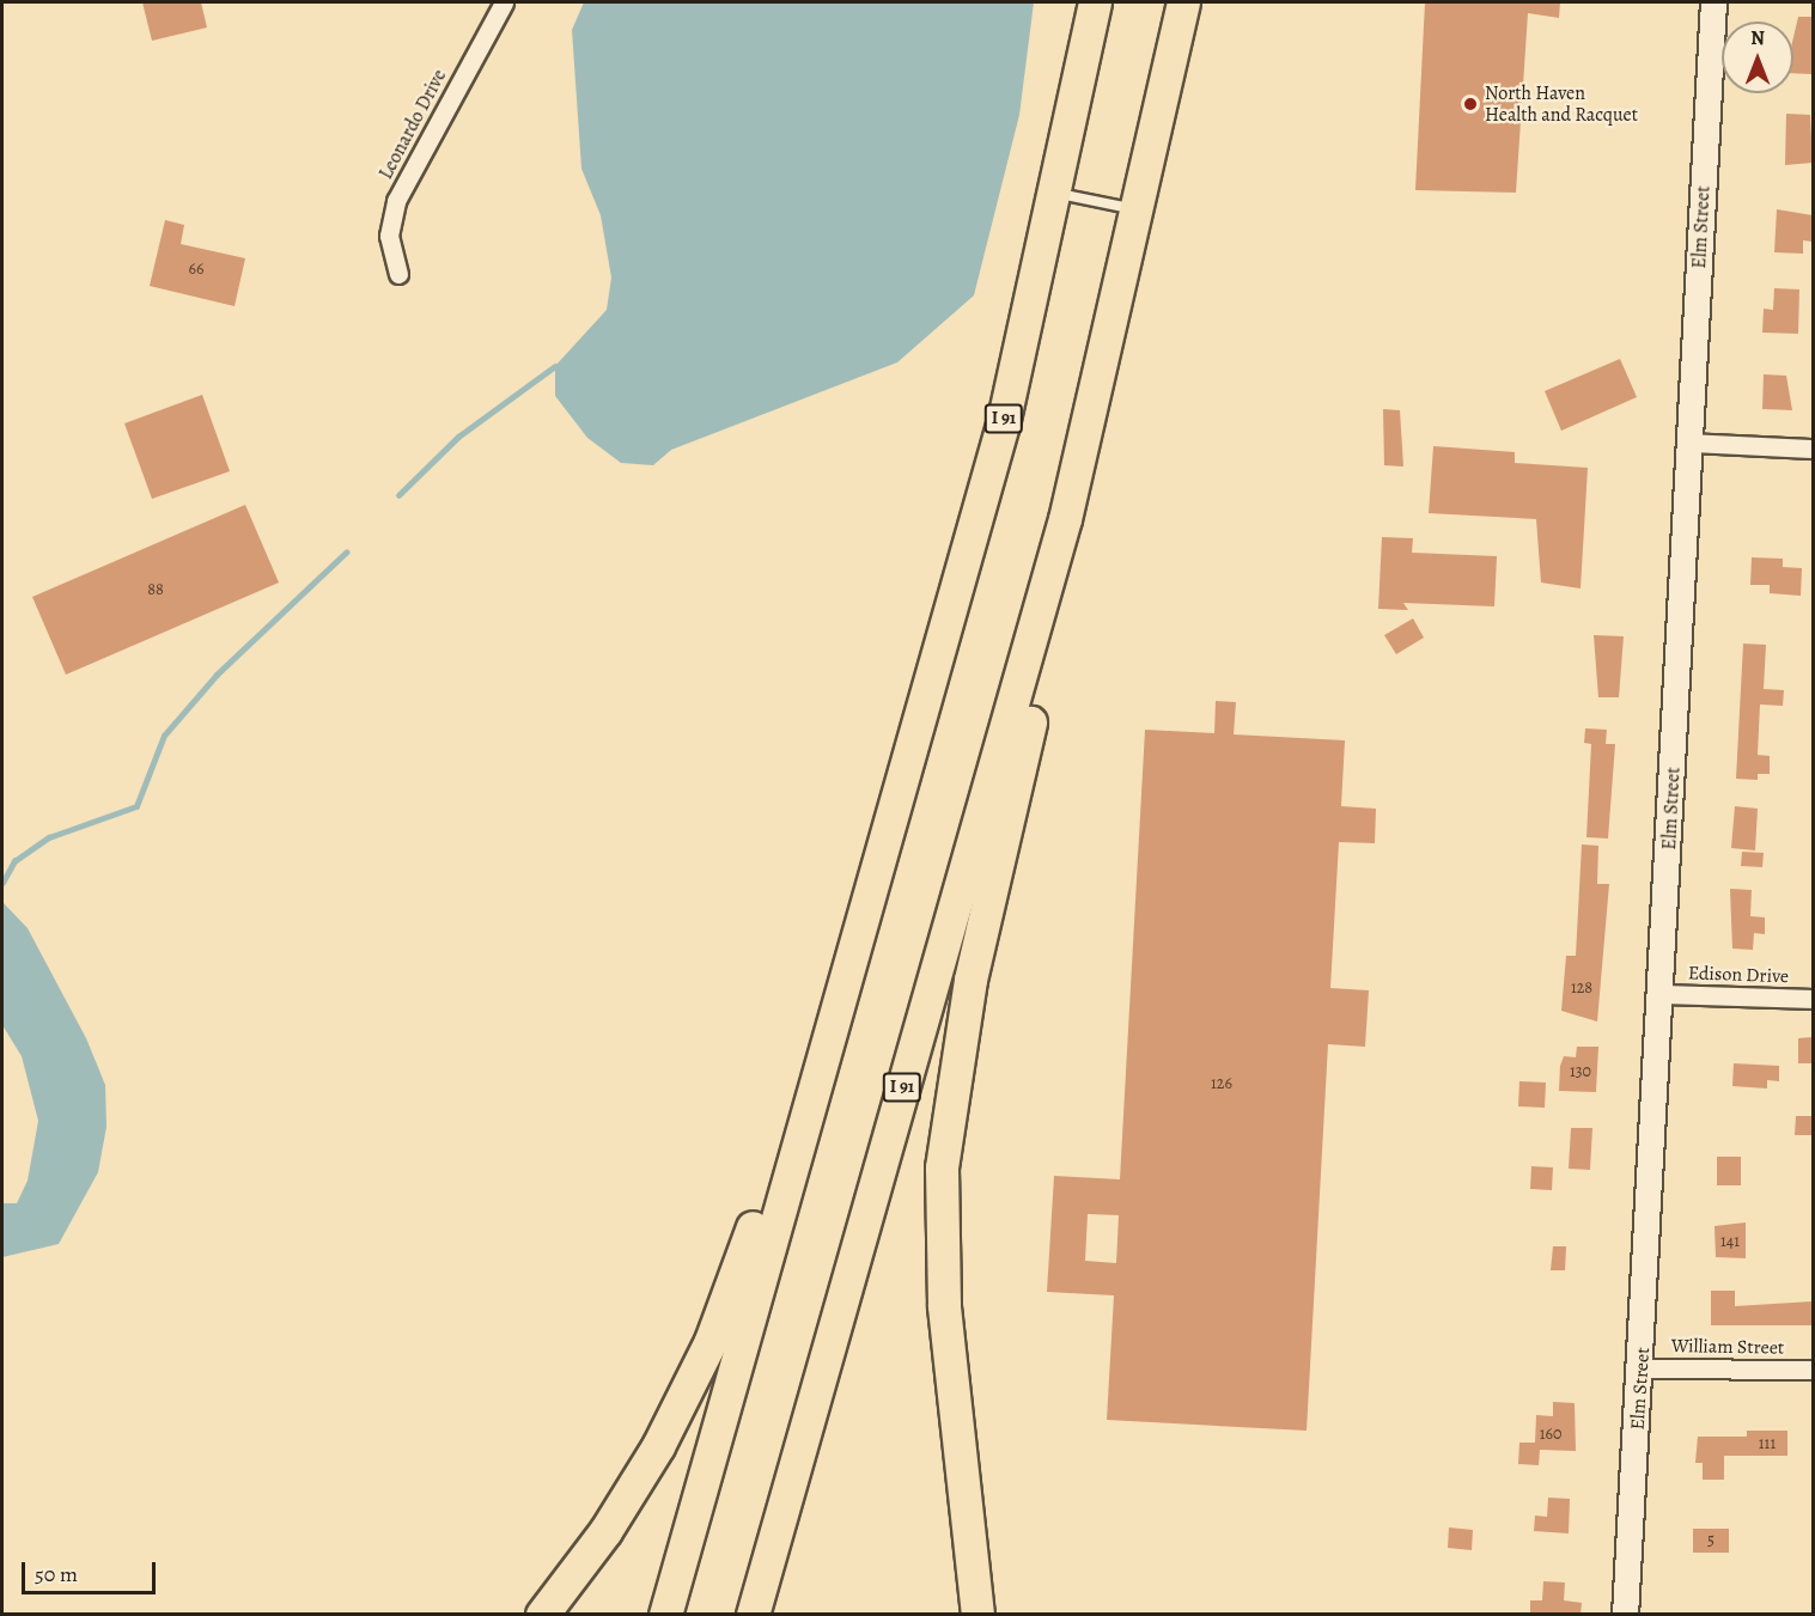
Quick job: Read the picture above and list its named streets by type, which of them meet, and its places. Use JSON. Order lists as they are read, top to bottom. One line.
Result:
{"streets":{"highway":["I 91"],"street":["Leonardo Drive","Elm Street","Edison Drive","William Street"]},"crossings":[["Elm Street","Edison Drive"],["Elm Street","William Street"]],"places":["North Haven Health and Racquet"],"house_numbers":["66","88","128","130","126","141","160","111","5"],"scale_bar":"50 m","north":"top"}
